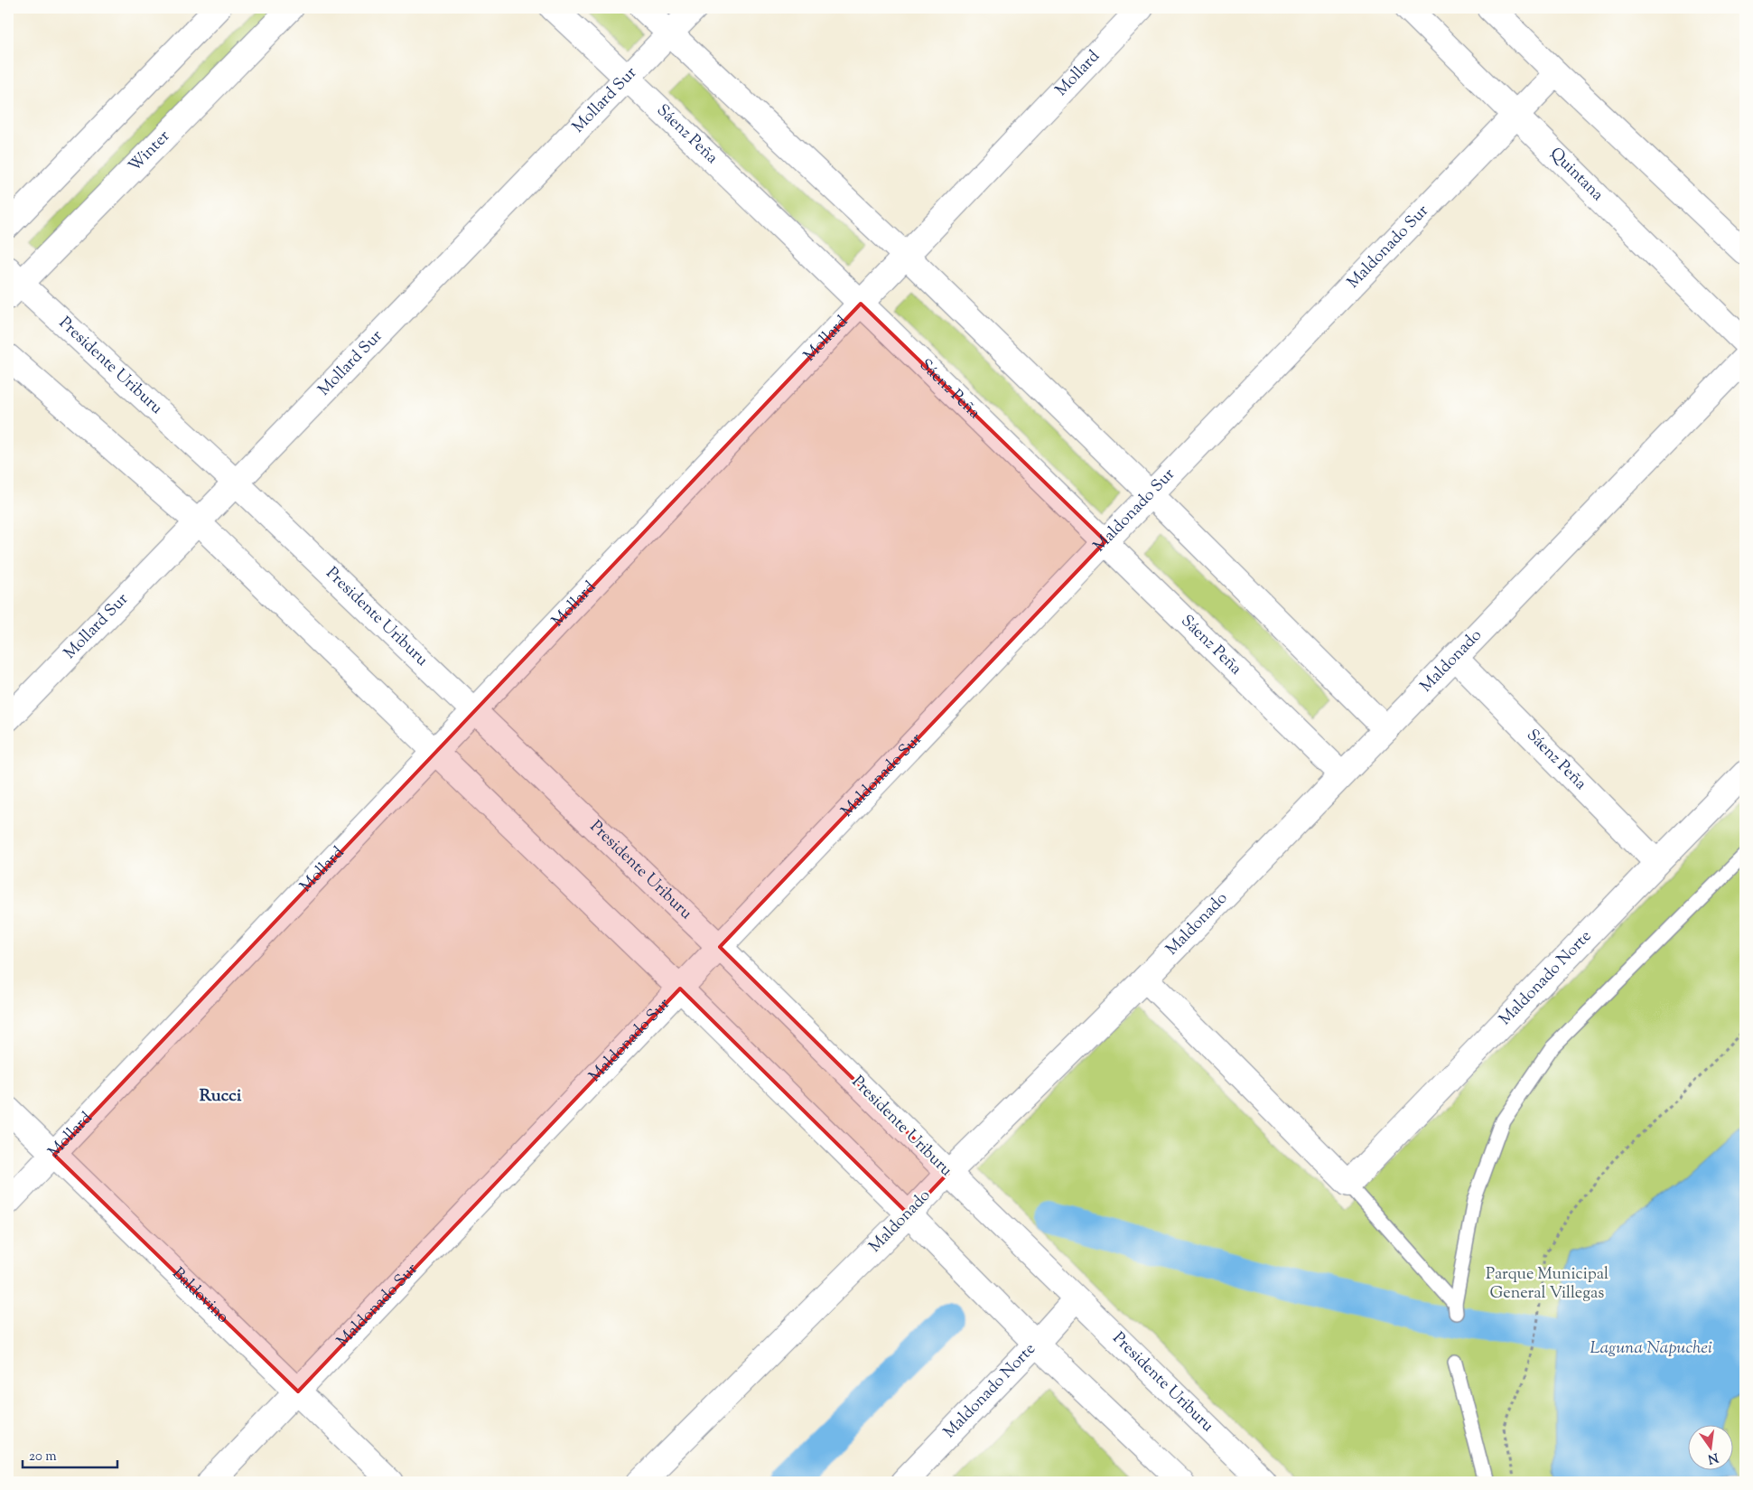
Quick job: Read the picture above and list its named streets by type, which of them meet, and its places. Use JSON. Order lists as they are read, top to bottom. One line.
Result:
{"streets":{"street":["Mollard","Mollard Sur","Sáenz Peña","Winter","Quintana","Maldonado Sur","Presidente Uriburu","Maldonado","Maldonado Norte","Baldovino"]},"crossings":[["Mollard","Sáenz Peña"],["Mollard","Presidente Uriburu"],["Mollard","Baldovino"],["Mollard Sur","Sáenz Peña"],["Mollard Sur","Presidente Uriburu"],["Sáenz Peña","Maldonado Sur"],["Sáenz Peña","Maldonado"],["Sáenz Peña","Maldonado Norte"],["Winter","Presidente Uriburu"],["Quintana","Maldonado Sur"],["Maldonado Sur","Presidente Uriburu"],["Maldonado Sur","Baldovino"],["Presidente Uriburu","Maldonado"],["Presidente Uriburu","Maldonado Norte"]],"districts":["Rucci"],"water":["Laguna Napuchei"],"parks":["Parque Municipal General Villegas"],"scale_bar":"20 m","north":"bottom"}
